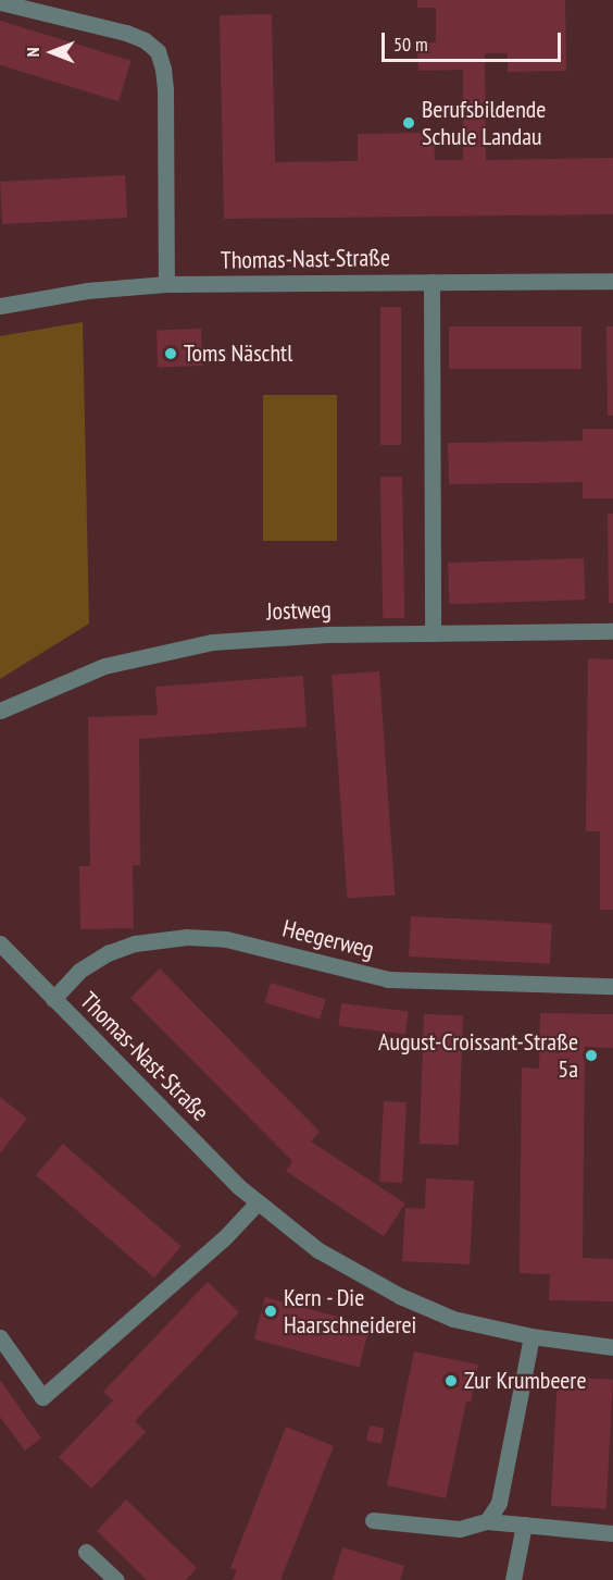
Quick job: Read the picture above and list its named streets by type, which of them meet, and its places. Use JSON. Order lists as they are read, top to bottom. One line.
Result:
{"streets":{"street":["Thomas-Nast-Straße","Jostweg","Heegerweg"]},"crossings":[["Thomas-Nast-Straße","Heegerweg"]],"places":["Berufsbildende Schule Landau","Toms Näschtl","August-Croissant-Straße 5a","Kern - Die Haarschneiderei","Zur Krumbeere"],"scale_bar":"50 m","north":"left"}
